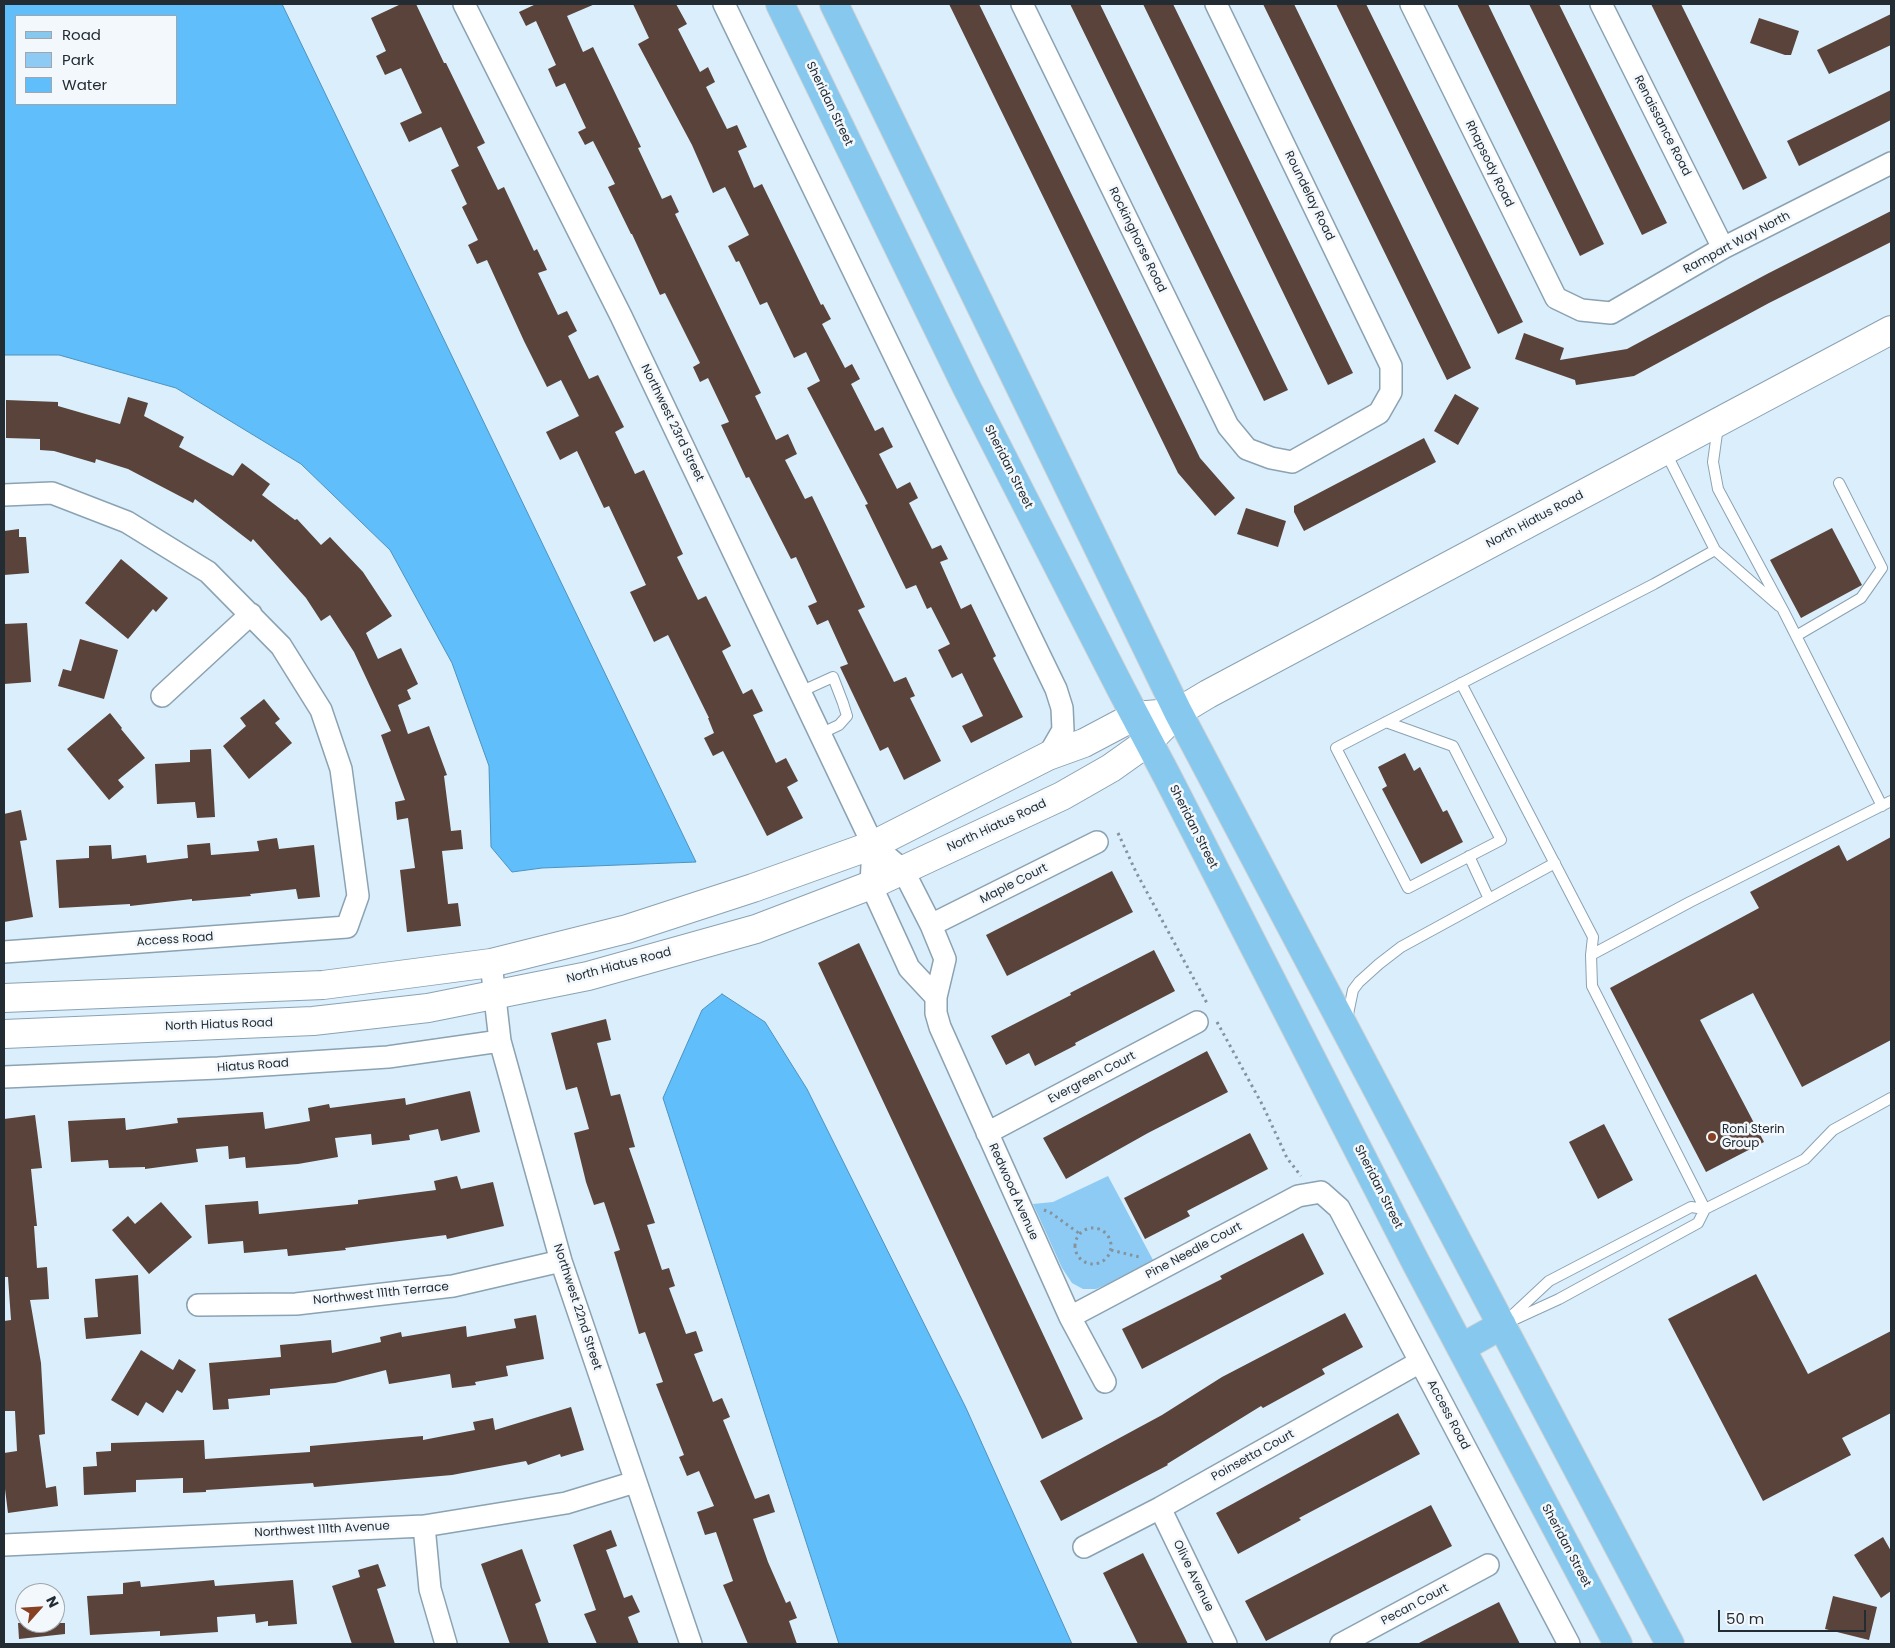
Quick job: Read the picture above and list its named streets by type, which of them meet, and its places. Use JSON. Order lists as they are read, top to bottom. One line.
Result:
{"streets":{"main road":["Sheridan Street","North Hiatus Road"],"street":["Renaissance Road","Rhapsody Road","Roundelay Road","Rockinghorse Road","Rampart Way North","Northwest 23rd Street","Maple Court","Access Road","Hiatus Road","Evergreen Court","Redwood Avenue","Pine Needle Court","Northwest 111th Terrace","Northwest 22nd Street","Poinsetta Court","Northwest 111th Avenue","Olive Avenue","Pecan Court"]},"crossings":[["Sheridan Street","North Hiatus Road"],["Renaissance Road","Rampart Way North"],["Rhapsody Road","Rampart Way North"],["Roundelay Road","Rockinghorse Road"],["Northwest 23rd Street","North Hiatus Road"],["Northwest 23rd Street","Redwood Avenue"],["North Hiatus Road","Redwood Avenue"],["North Hiatus Road","Northwest 22nd Street"],["Maple Court","Redwood Avenue"],["Access Road","Pine Needle Court"],["Access Road","Poinsetta Court"],["Hiatus Road","Northwest 22nd Street"],["Evergreen Court","Redwood Avenue"],["Redwood Avenue","Pine Needle Court"],["Northwest 111th Terrace","Northwest 22nd Street"],["Northwest 22nd Street","Northwest 111th Avenue"],["Poinsetta Court","Olive Avenue"]],"places":["Roni Sterin Group"],"legend":["Road","Park","Water"],"scale_bar":"50 m","north":"top right"}
